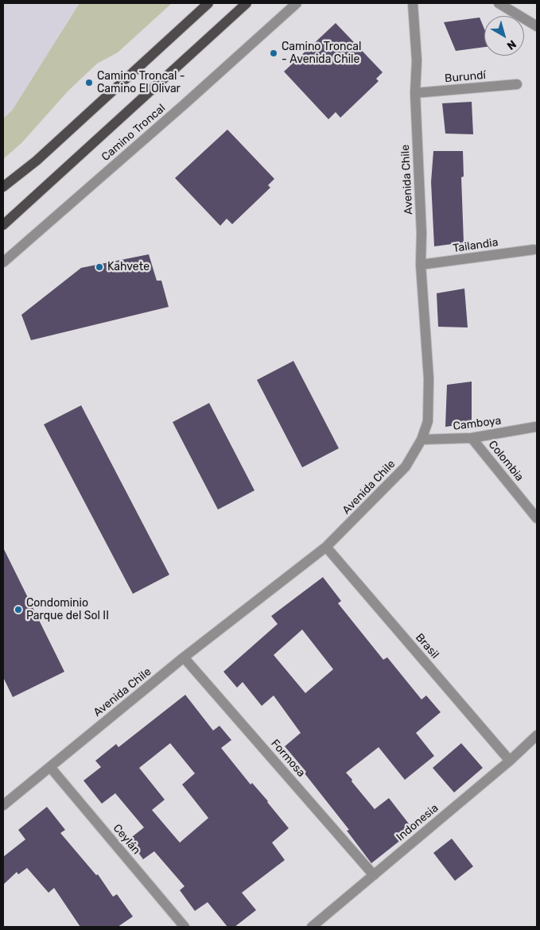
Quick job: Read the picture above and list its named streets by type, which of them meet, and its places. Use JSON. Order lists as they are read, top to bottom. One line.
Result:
{"streets":{"main road":["Camino Troncal"],"street":["Burundí","Avenida Chile","Tailandia","Camboya","Colombia","Brasil","Formosa","Indonesia","Ceylán"]},"crossings":[["Burundí","Avenida Chile"],["Avenida Chile","Tailandia"],["Avenida Chile","Camboya"],["Avenida Chile","Brasil"],["Avenida Chile","Formosa"],["Avenida Chile","Ceylán"],["Camboya","Colombia"],["Brasil","Indonesia"],["Formosa","Indonesia"]],"places":["Camino Troncal - Avenida Chile","Camino Troncal - Camino El Olivar","Kahvete","Condominio Parque del Sol II"],"north":"bottom right"}
